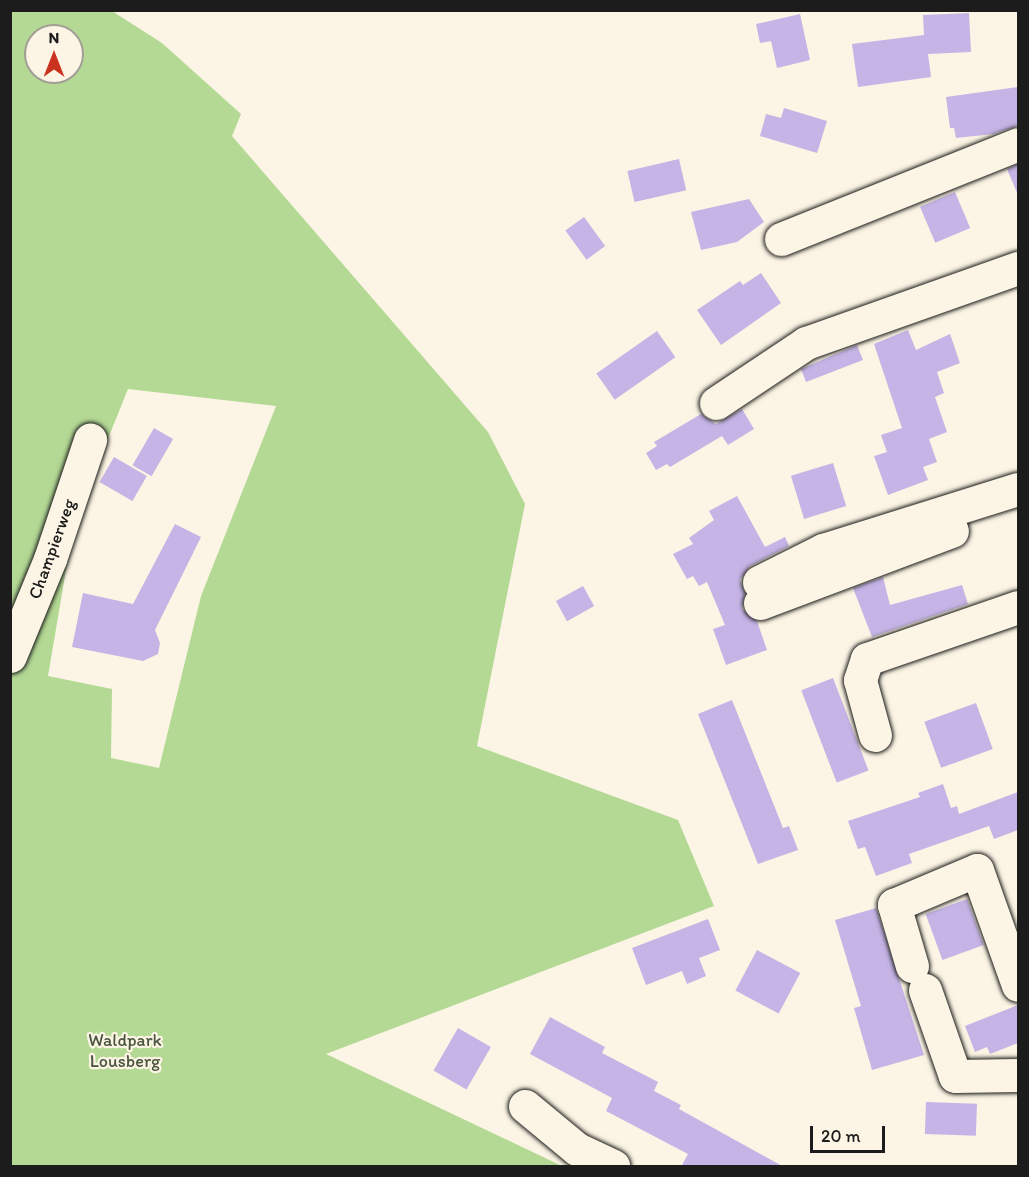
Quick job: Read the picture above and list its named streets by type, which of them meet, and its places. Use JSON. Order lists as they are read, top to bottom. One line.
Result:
{"streets":{"street":["Champierweg"]},"parks":["Waldpark Lousberg"],"scale_bar":"20 m","north":"top"}
